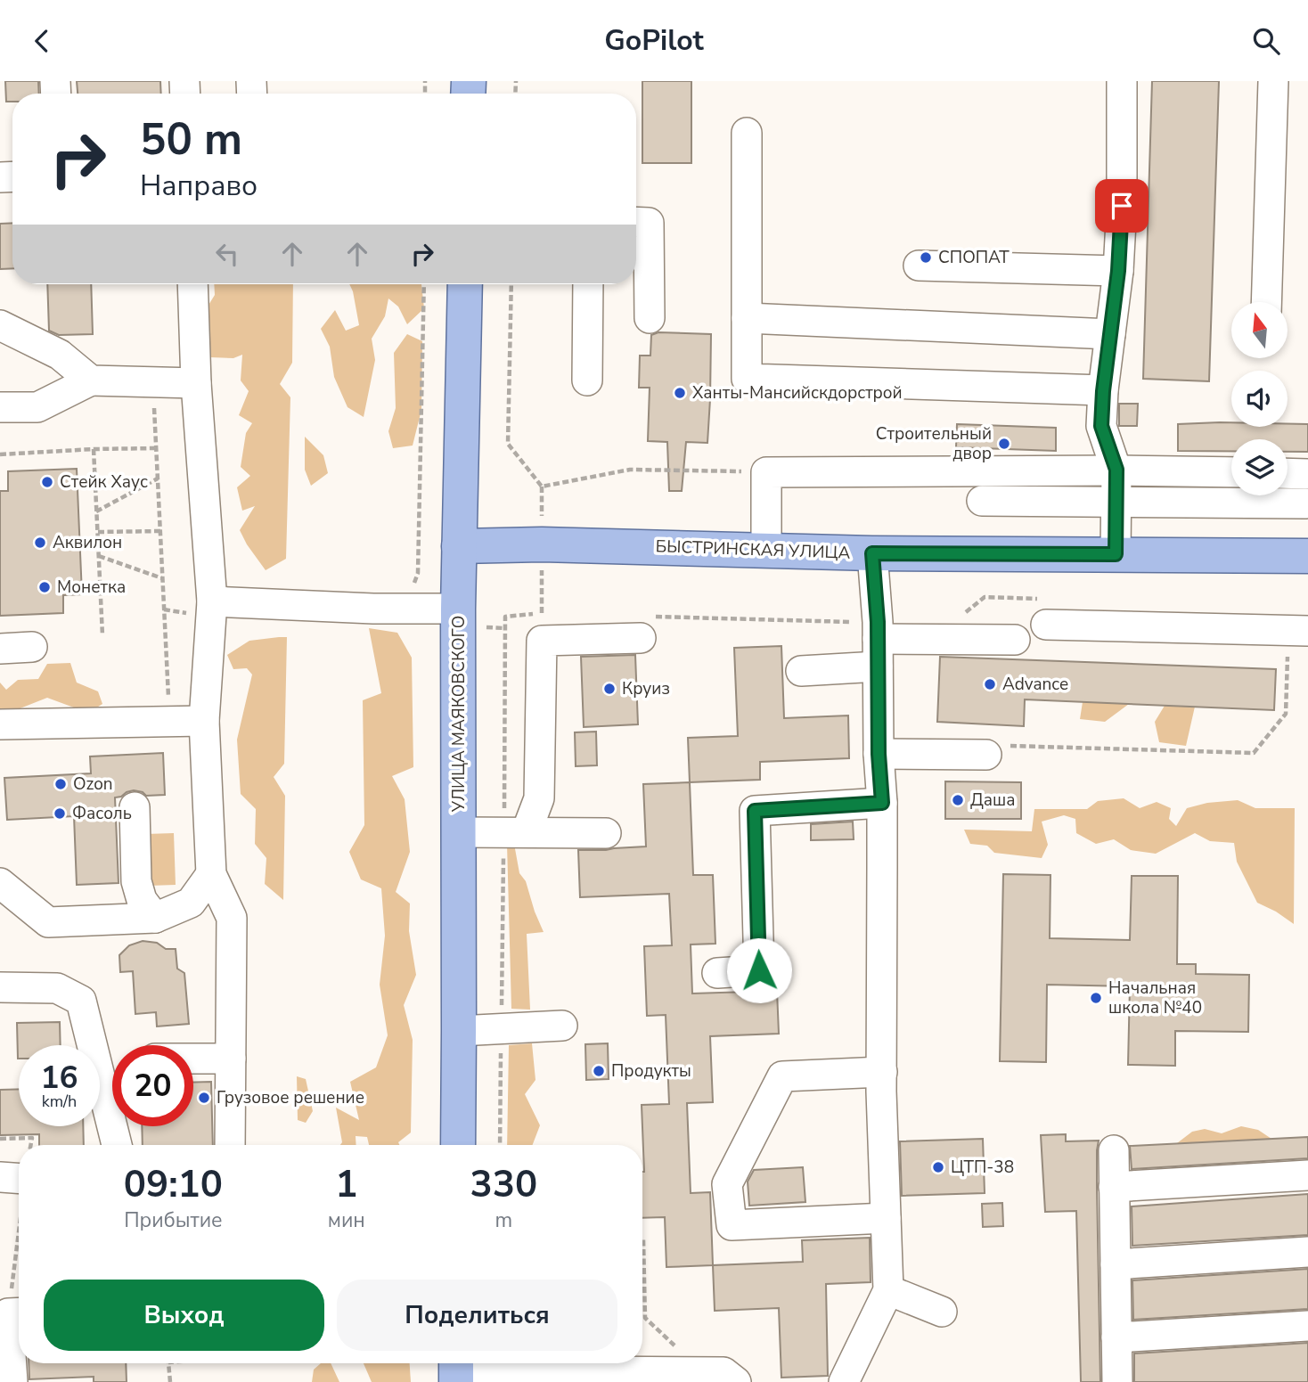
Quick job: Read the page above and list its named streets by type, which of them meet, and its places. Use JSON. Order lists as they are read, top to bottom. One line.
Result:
{"streets":{"main road":["БЫСТРИНСКАЯ УЛИЦА","УЛИЦА МАЯКОВСКОГО"]},"crossings":[["БЫСТРИНСКАЯ УЛИЦА","УЛИЦА МАЯКОВСКОГО"]],"places":["СПОПАТ","Ханты-Мансийскдорстрой","Строительный двор","Стейк Хаус","Аквилон","Монетка","Advance","Круиз","Ozon","Даша","Фасоль","Начальная школа №40","Продукты","Грузовое решение","ЦТП-38"],"north":"top","page":{"header":"GoPilot","turn":["50 m","Направо"],"speed":"16 km/h","limit":"20","eta":["09:10","Прибытие","1","мин","330","m"],"buttons":["Выход","Поделиться"]}}
